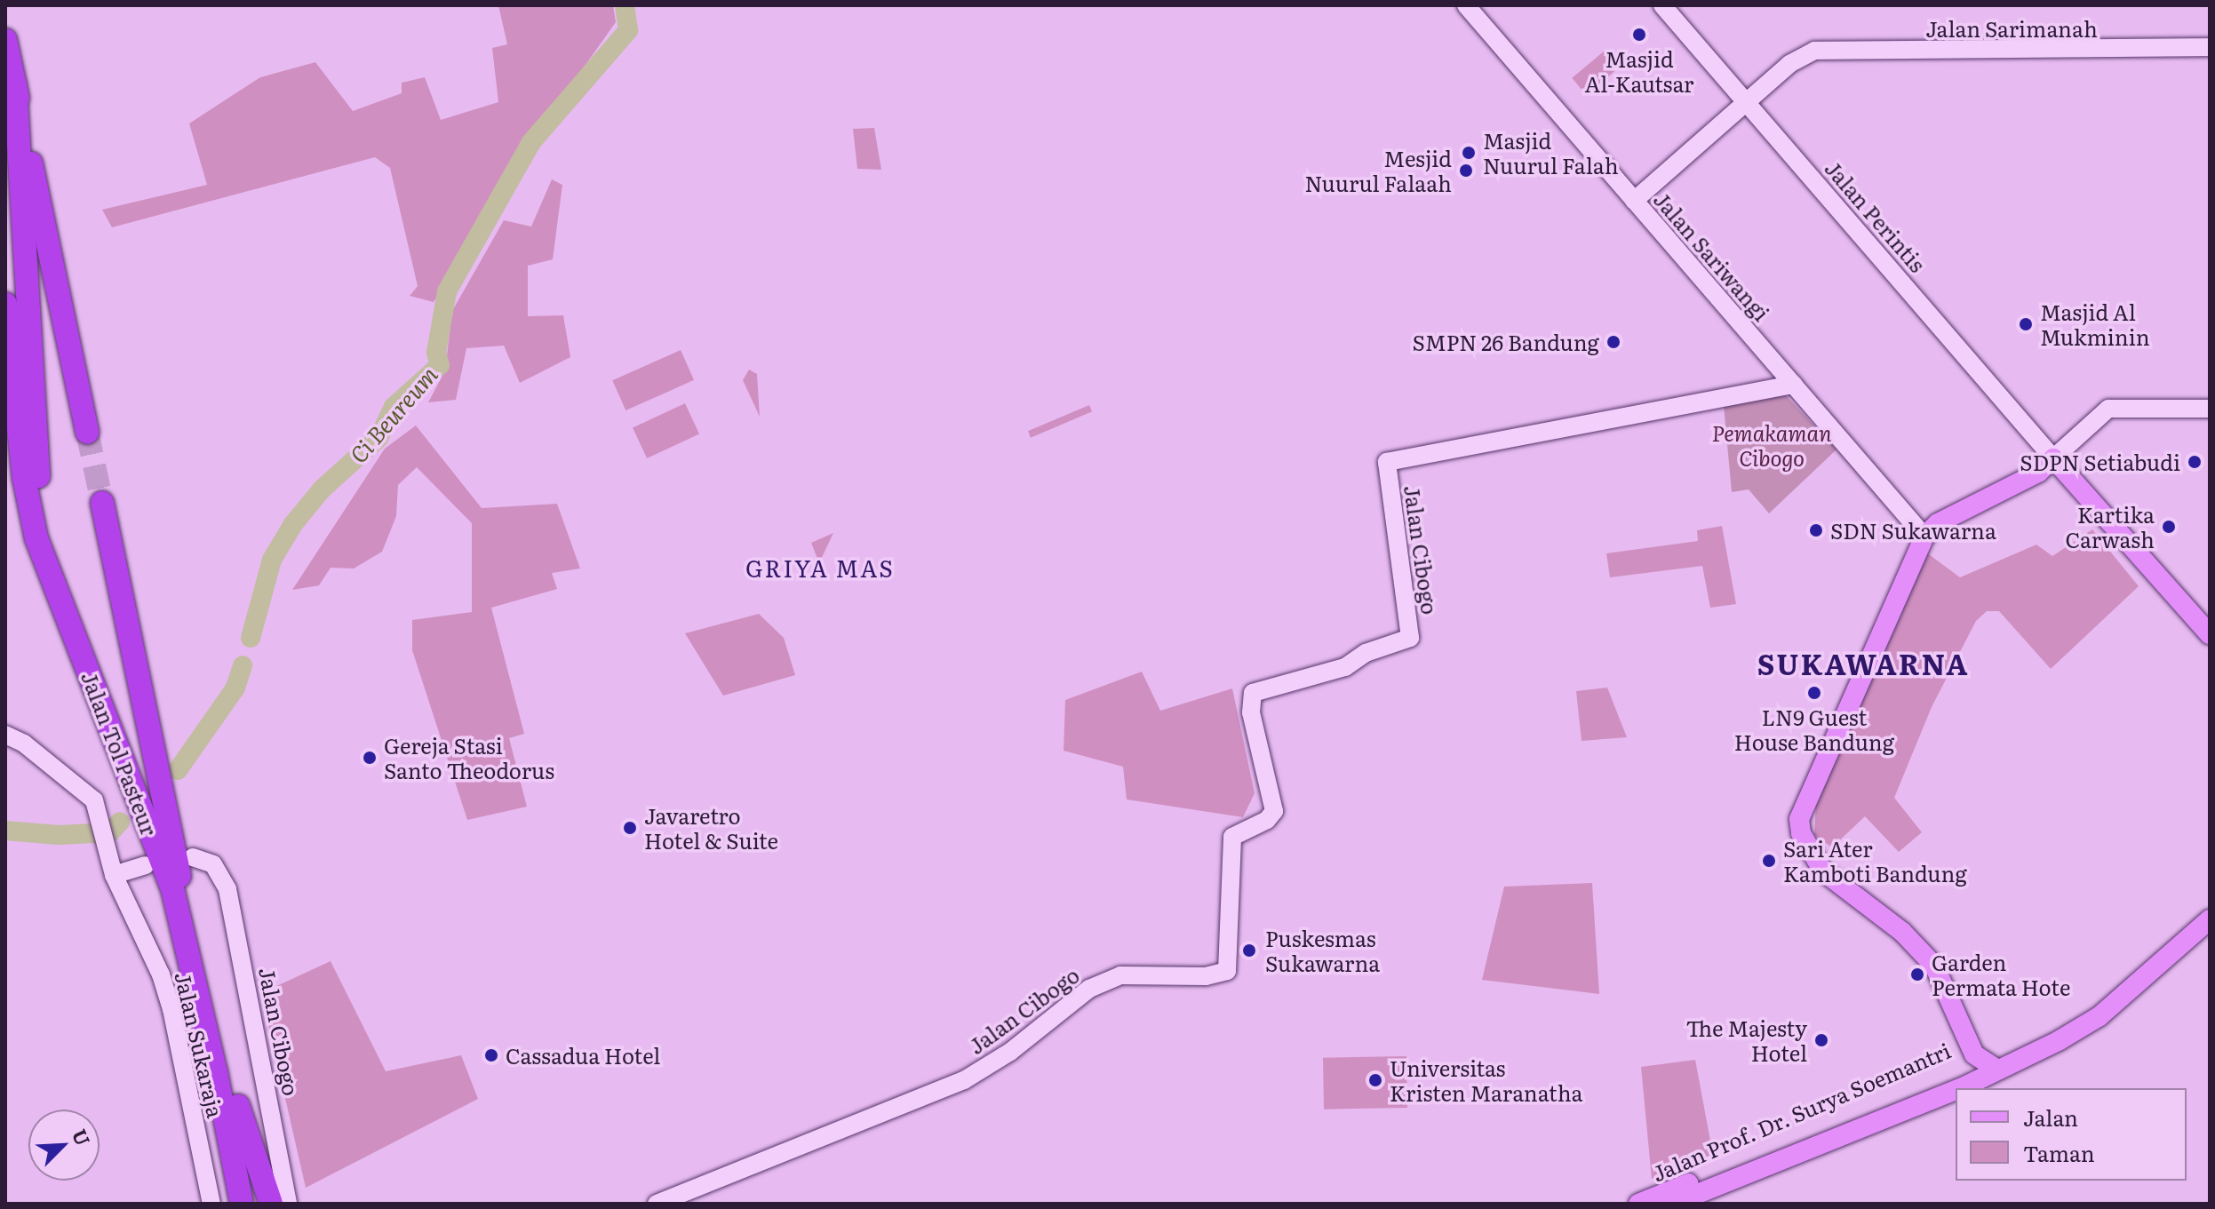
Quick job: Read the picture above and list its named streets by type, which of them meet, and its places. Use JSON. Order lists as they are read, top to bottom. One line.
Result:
{"streets":{"highway":["Jalan Tol Pasteur"],"main road":["Jalan Prof. Dr. Surya Soemantri"],"street":["Jalan Sarimanah","Jalan Perintis","Jalan Sariwangi","Jalan Cibogo","Jalan Sukaraja"]},"crossings":[["Jalan Sarimanah","Jalan Perintis"],["Jalan Sariwangi","Jalan Cibogo"],["Jalan Cibogo","Jalan Tol Pasteur"]],"districts":["GRIYA MAS","SUKAWARNA"],"water":["Ci Beureum"],"parks":["Pemakaman Cibogo"],"places":["Masjid Al-Kautsar","Masjid Nuurul Falah","Mesjid Nuurul Falaah","Masjid Al Mukminin","SMPN 26 Bandung","SDPN Setiabudi","Kartika Carwash","SDN Sukawarna","LN9 Guest House Bandung","Gereja Stasi Santo Theodorus","Javaretro Hotel & Suite","Sari Ater Kamboti Bandung","Puskesmas Sukawarna","Garden Permata Hote","The Majesty Hotel","Cassadua Hotel","Universitas Kristen Maranatha"],"legend":["Jalan","Taman"],"north":"top right"}
